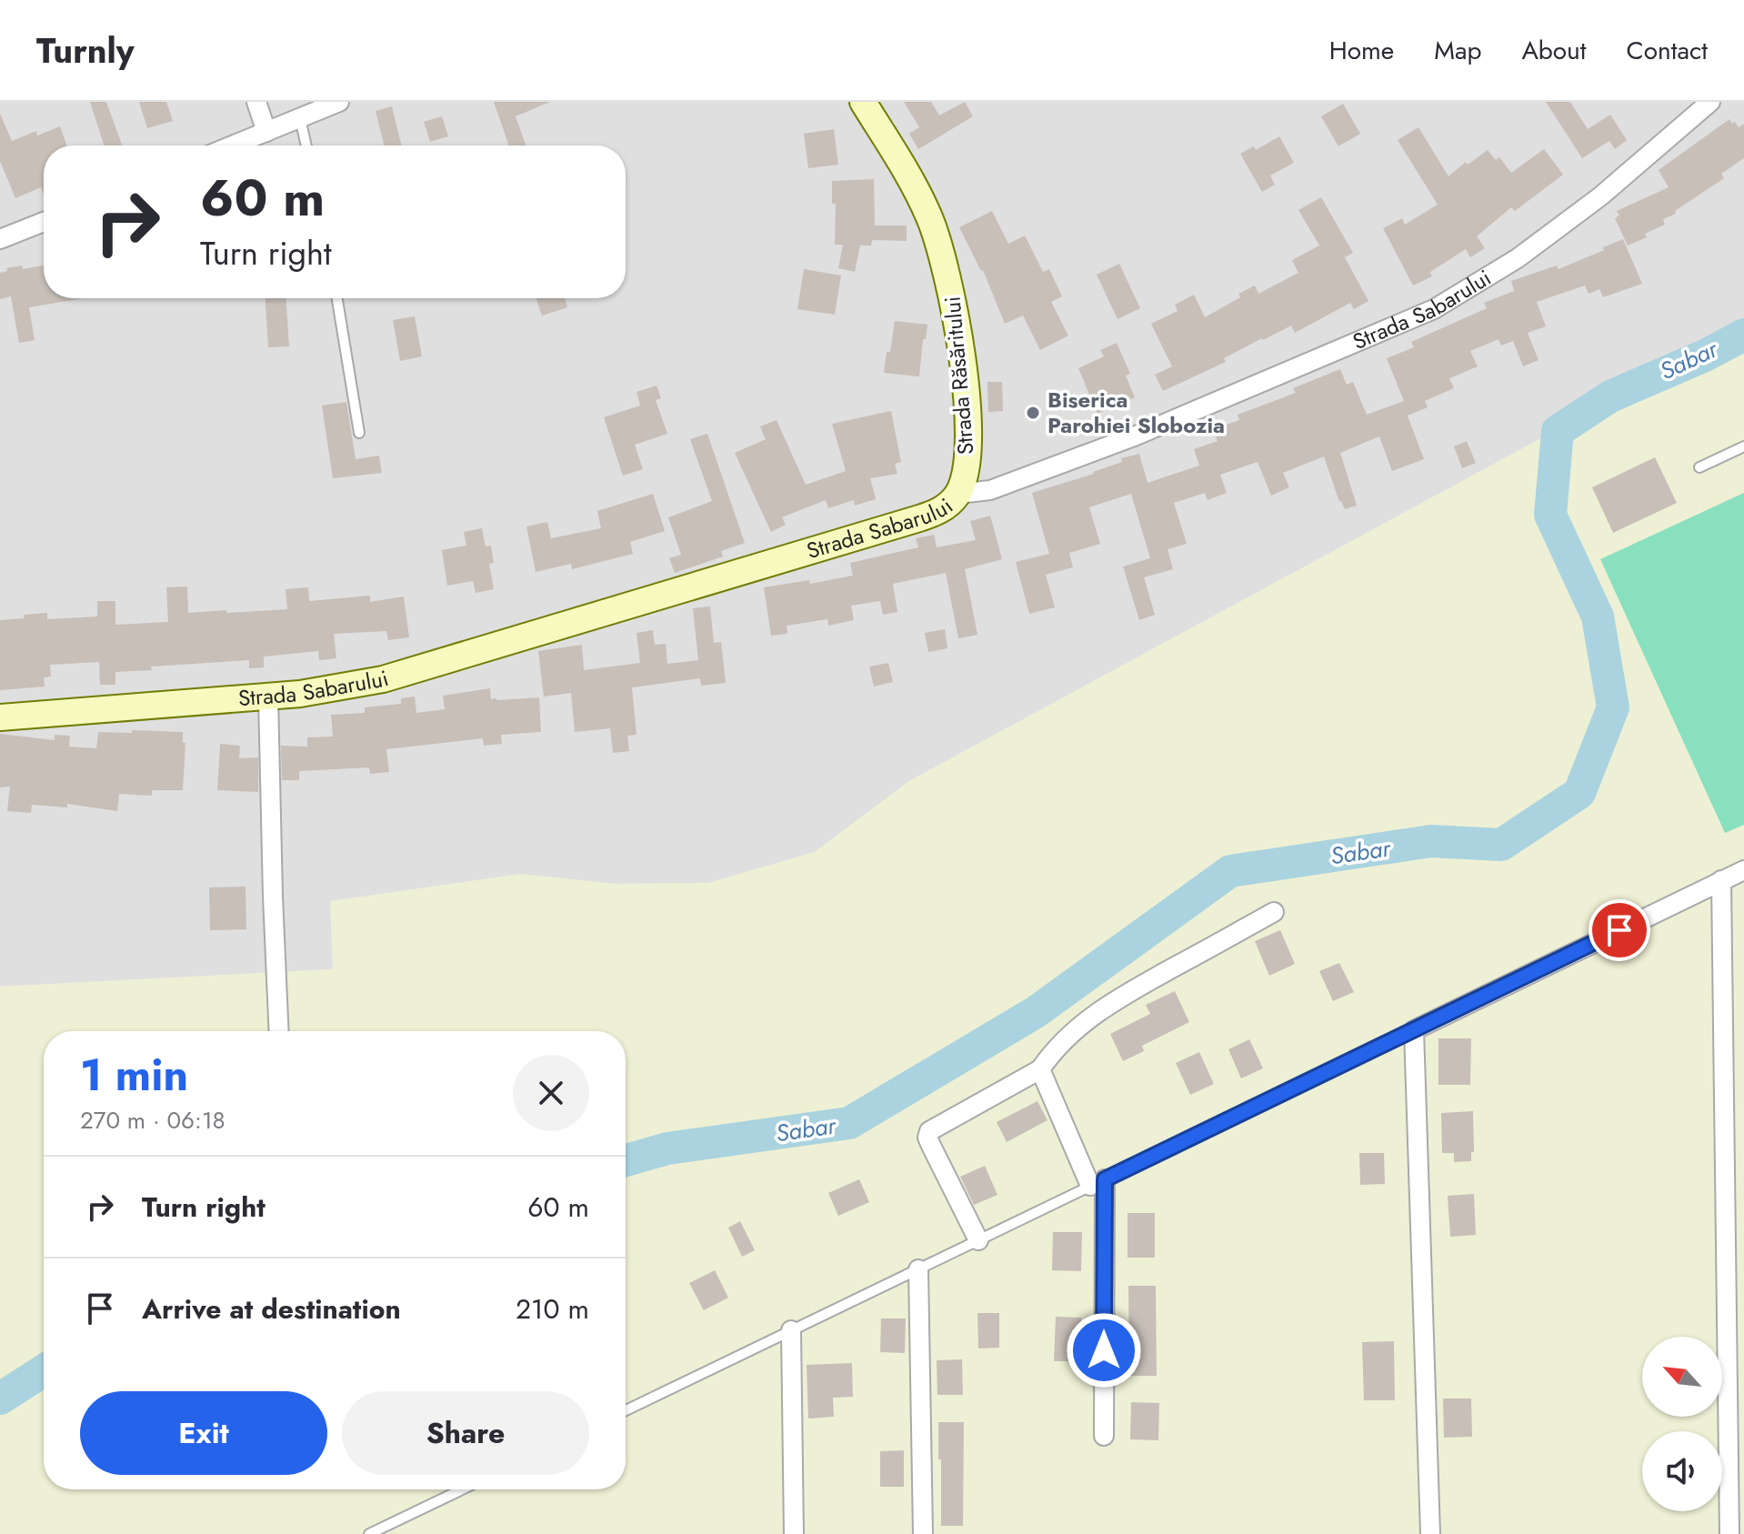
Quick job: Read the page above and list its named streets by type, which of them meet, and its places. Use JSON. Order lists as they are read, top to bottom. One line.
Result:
{"streets":{"main road":["Strada Sabarului","Strada Răsăritului"]},"crossings":[["Strada Sabarului","Strada Răsăritului"]],"water":["Sabar"],"places":["Biserica Parohiei Slobozia"],"north":"top left","page":{"header":"Turnly","nav":["Home","Map","About","Contact"],"turn":["60 m","Turn right"],"heading":["1 min","270 m · 06:18"],"list":[{"name":"Turn right","value":"60 m"},{"name":"Arrive at destination","value":"210 m"}],"buttons":["Exit","Share"]}}
